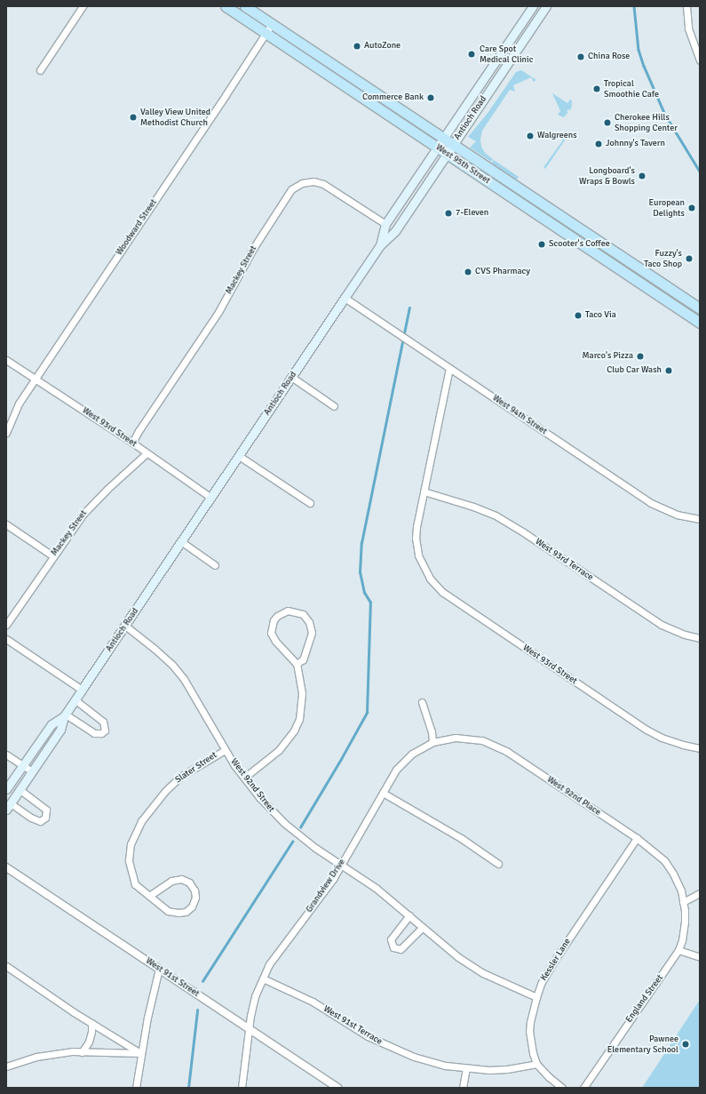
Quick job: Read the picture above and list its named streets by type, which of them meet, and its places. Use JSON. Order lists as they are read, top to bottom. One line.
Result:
{"streets":{"main road":["Antioch Road","West 95th Street"],"street":["Woodward Street","Mackey Street","West 94th Street","West 93rd Street","West 93rd Terrace","Slater Street","West 92nd Street","West 92nd Place","Grandview Drive","Kessler Lane","West 91st Street","England Street","West 91st Terrace"]},"crossings":[["Antioch Road","West 95th Street"],["Antioch Road","Mackey Street"],["Antioch Road","West 94th Street"],["Antioch Road","West 93rd Street"],["Antioch Road","West 92nd Street"],["West 95th Street","Woodward Street"],["Woodward Street","West 93rd Street"],["Mackey Street","West 93rd Street"],["West 93rd Street","West 93rd Terrace"],["Slater Street","West 92nd Street"],["West 92nd Street","Grandview Drive"],["West 92nd Street","Kessler Lane"],["West 92nd Place","Grandview Drive"],["West 92nd Place","Kessler Lane"],["West 92nd Place","England Street"],["Grandview Drive","West 91st Street"],["Grandview Drive","West 91st Terrace"],["Kessler Lane","West 91st Terrace"]],"places":["AutoZone","Care Spot Medical Clinic","China Rose","Tropical Smoothie Cafe","Commerce Bank","Valley View United Methodist Church","Cherokee Hills Shopping Center","Walgreens","Johnny's Tavern","Longboard's Wraps & Bowls","European Delights","7-Eleven","Scooter's Coffee","Fuzzy's Taco Shop","CVS Pharmacy","Taco Via","Marco's Pizza","Club Car Wash","Pawnee Elementary School"]}
